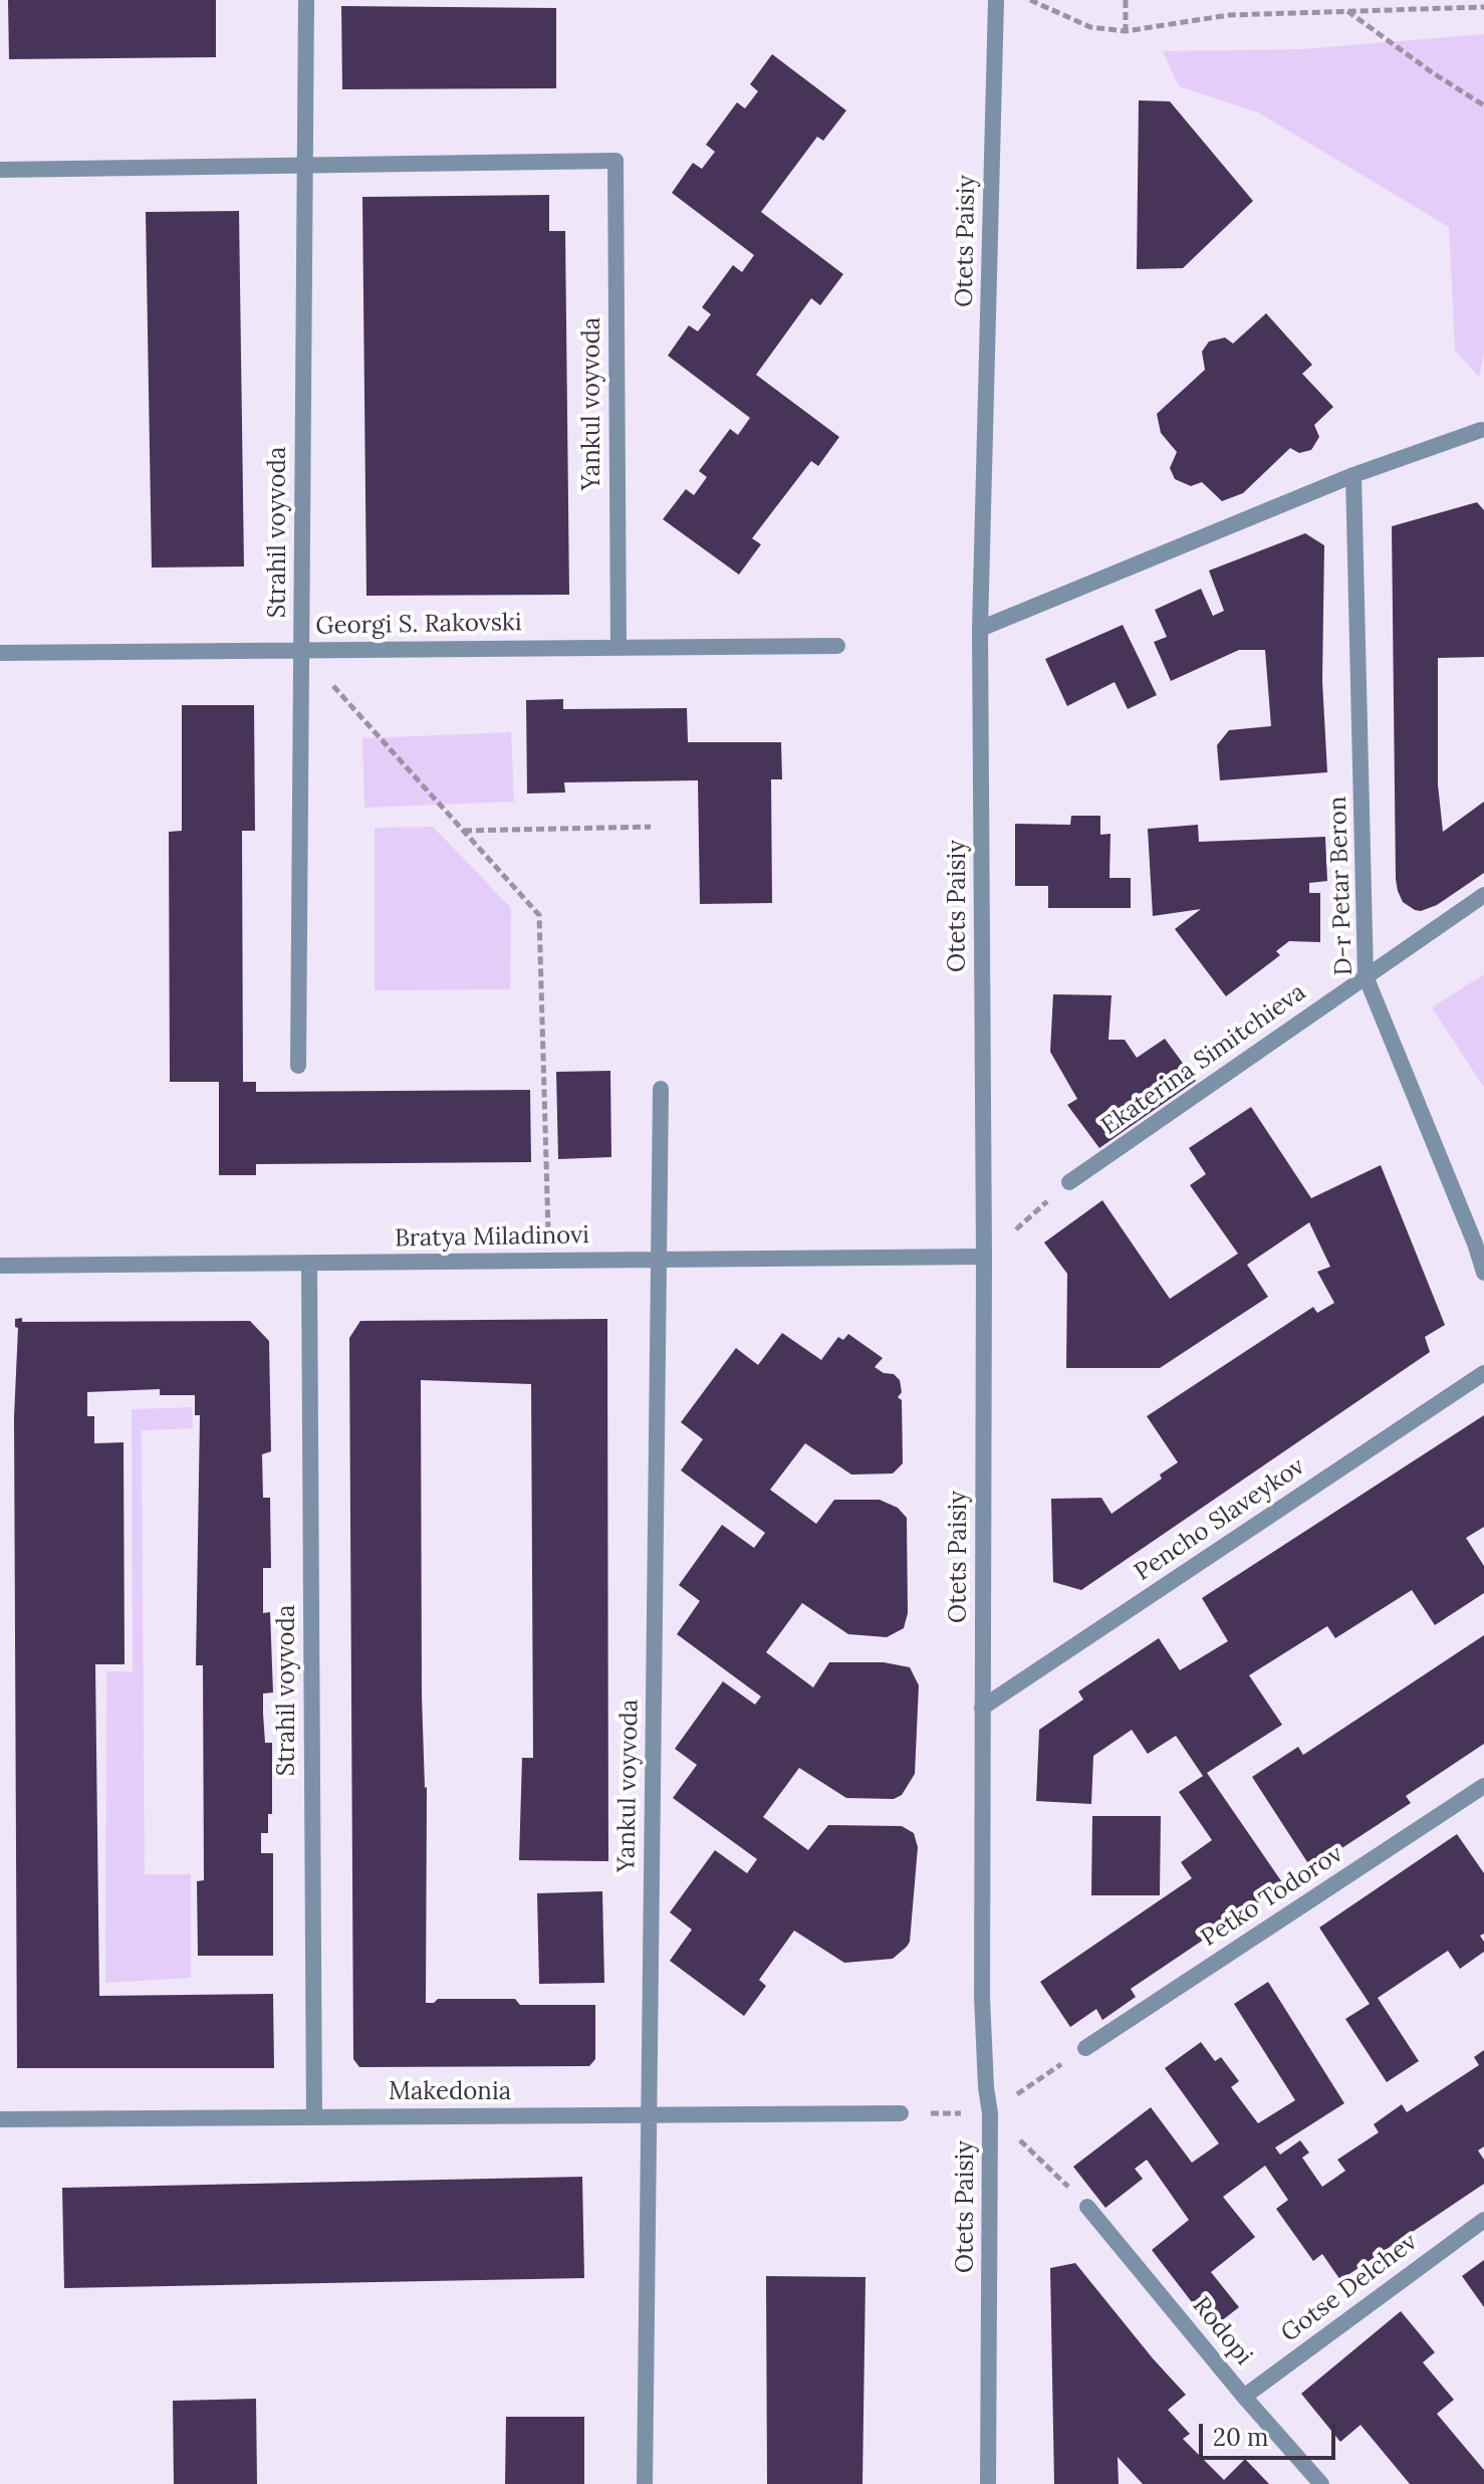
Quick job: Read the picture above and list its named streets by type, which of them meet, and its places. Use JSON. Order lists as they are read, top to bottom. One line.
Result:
{"streets":{"street":["Otets Paisiy","Yankul voyvoda","Strahil voyvoda","Georgi S. Rakovski","D-r Petar Beron","Ekaterina Simitchieva","Bratya Miladinovi","Pencho Slaveykov","Petko Todorov","Makedonia","Gotse Delchev","Rodopi"]},"crossings":[["Otets Paisiy","Bratya Miladinovi"],["Otets Paisiy","Pencho Slaveykov"],["Yankul voyvoda","Strahil voyvoda"],["Yankul voyvoda","Georgi S. Rakovski"],["Yankul voyvoda","Bratya Miladinovi"],["Yankul voyvoda","Makedonia"],["Strahil voyvoda","Georgi S. Rakovski"],["Strahil voyvoda","Bratya Miladinovi"],["Strahil voyvoda","Makedonia"],["D-r Petar Beron","Ekaterina Simitchieva"],["Gotse Delchev","Rodopi"]],"scale_bar":"20 m"}
